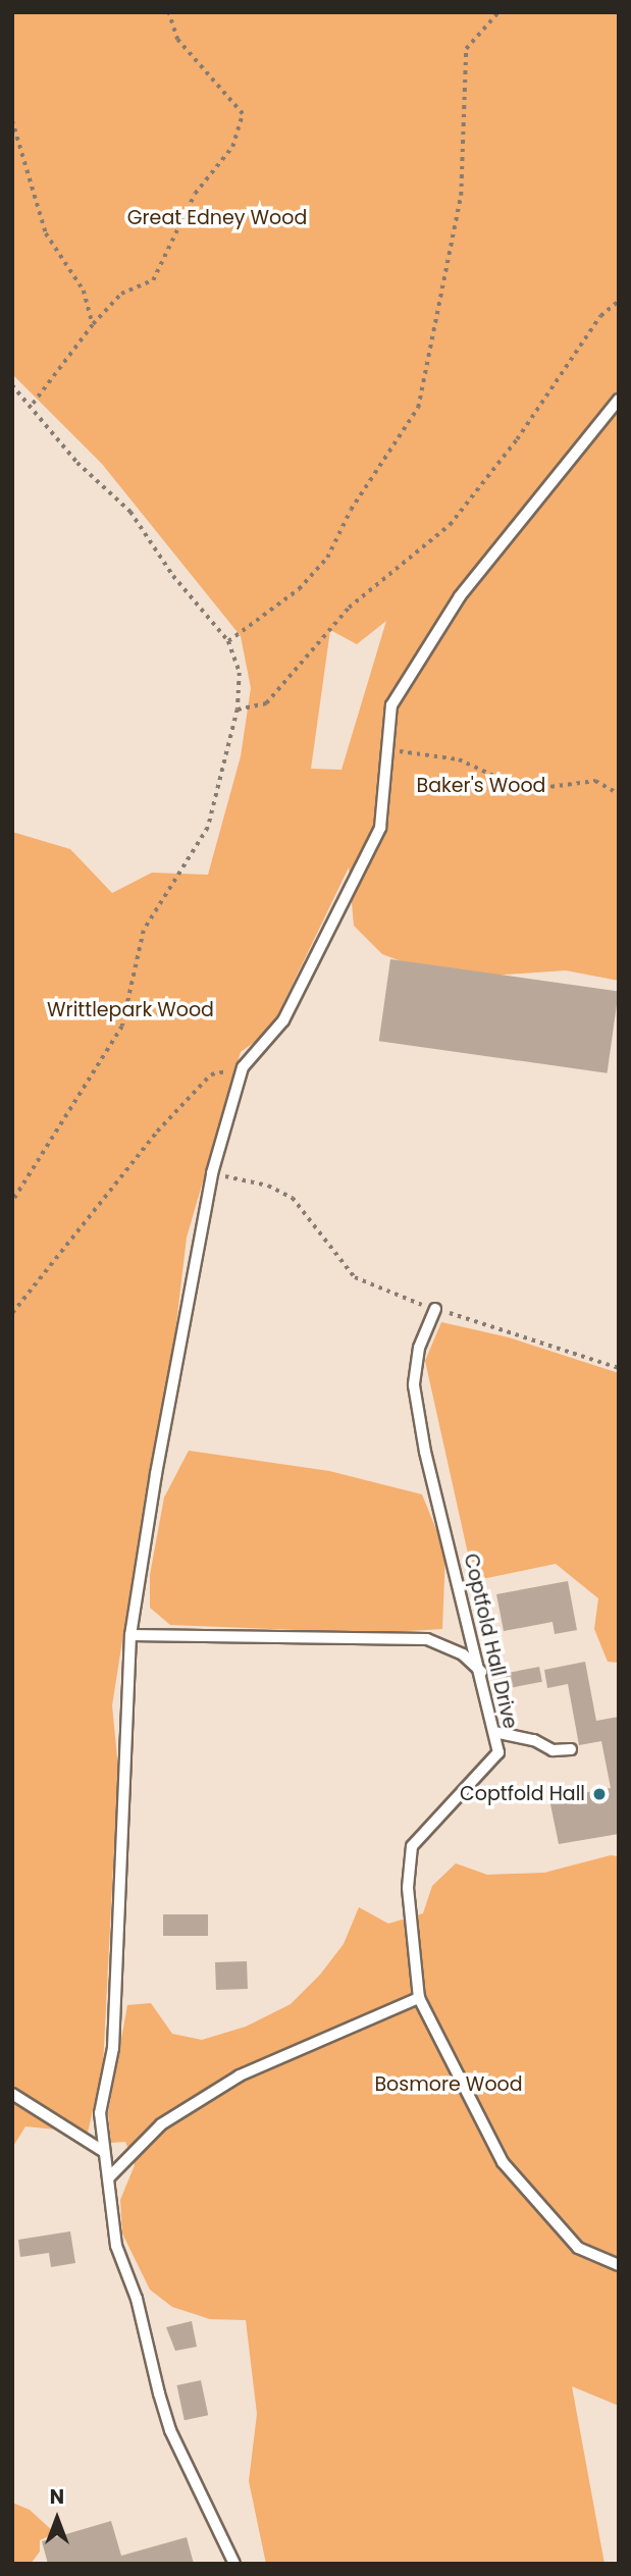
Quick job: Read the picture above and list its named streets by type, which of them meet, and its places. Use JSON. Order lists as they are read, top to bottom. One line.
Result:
{"streets":{"lane":["Coptfold Hall Drive"]},"parks":["Great Edney Wood","Baker's Wood","Writtlepark Wood","Bosmore Wood"],"places":["Coptfold Hall"],"north":"top"}
